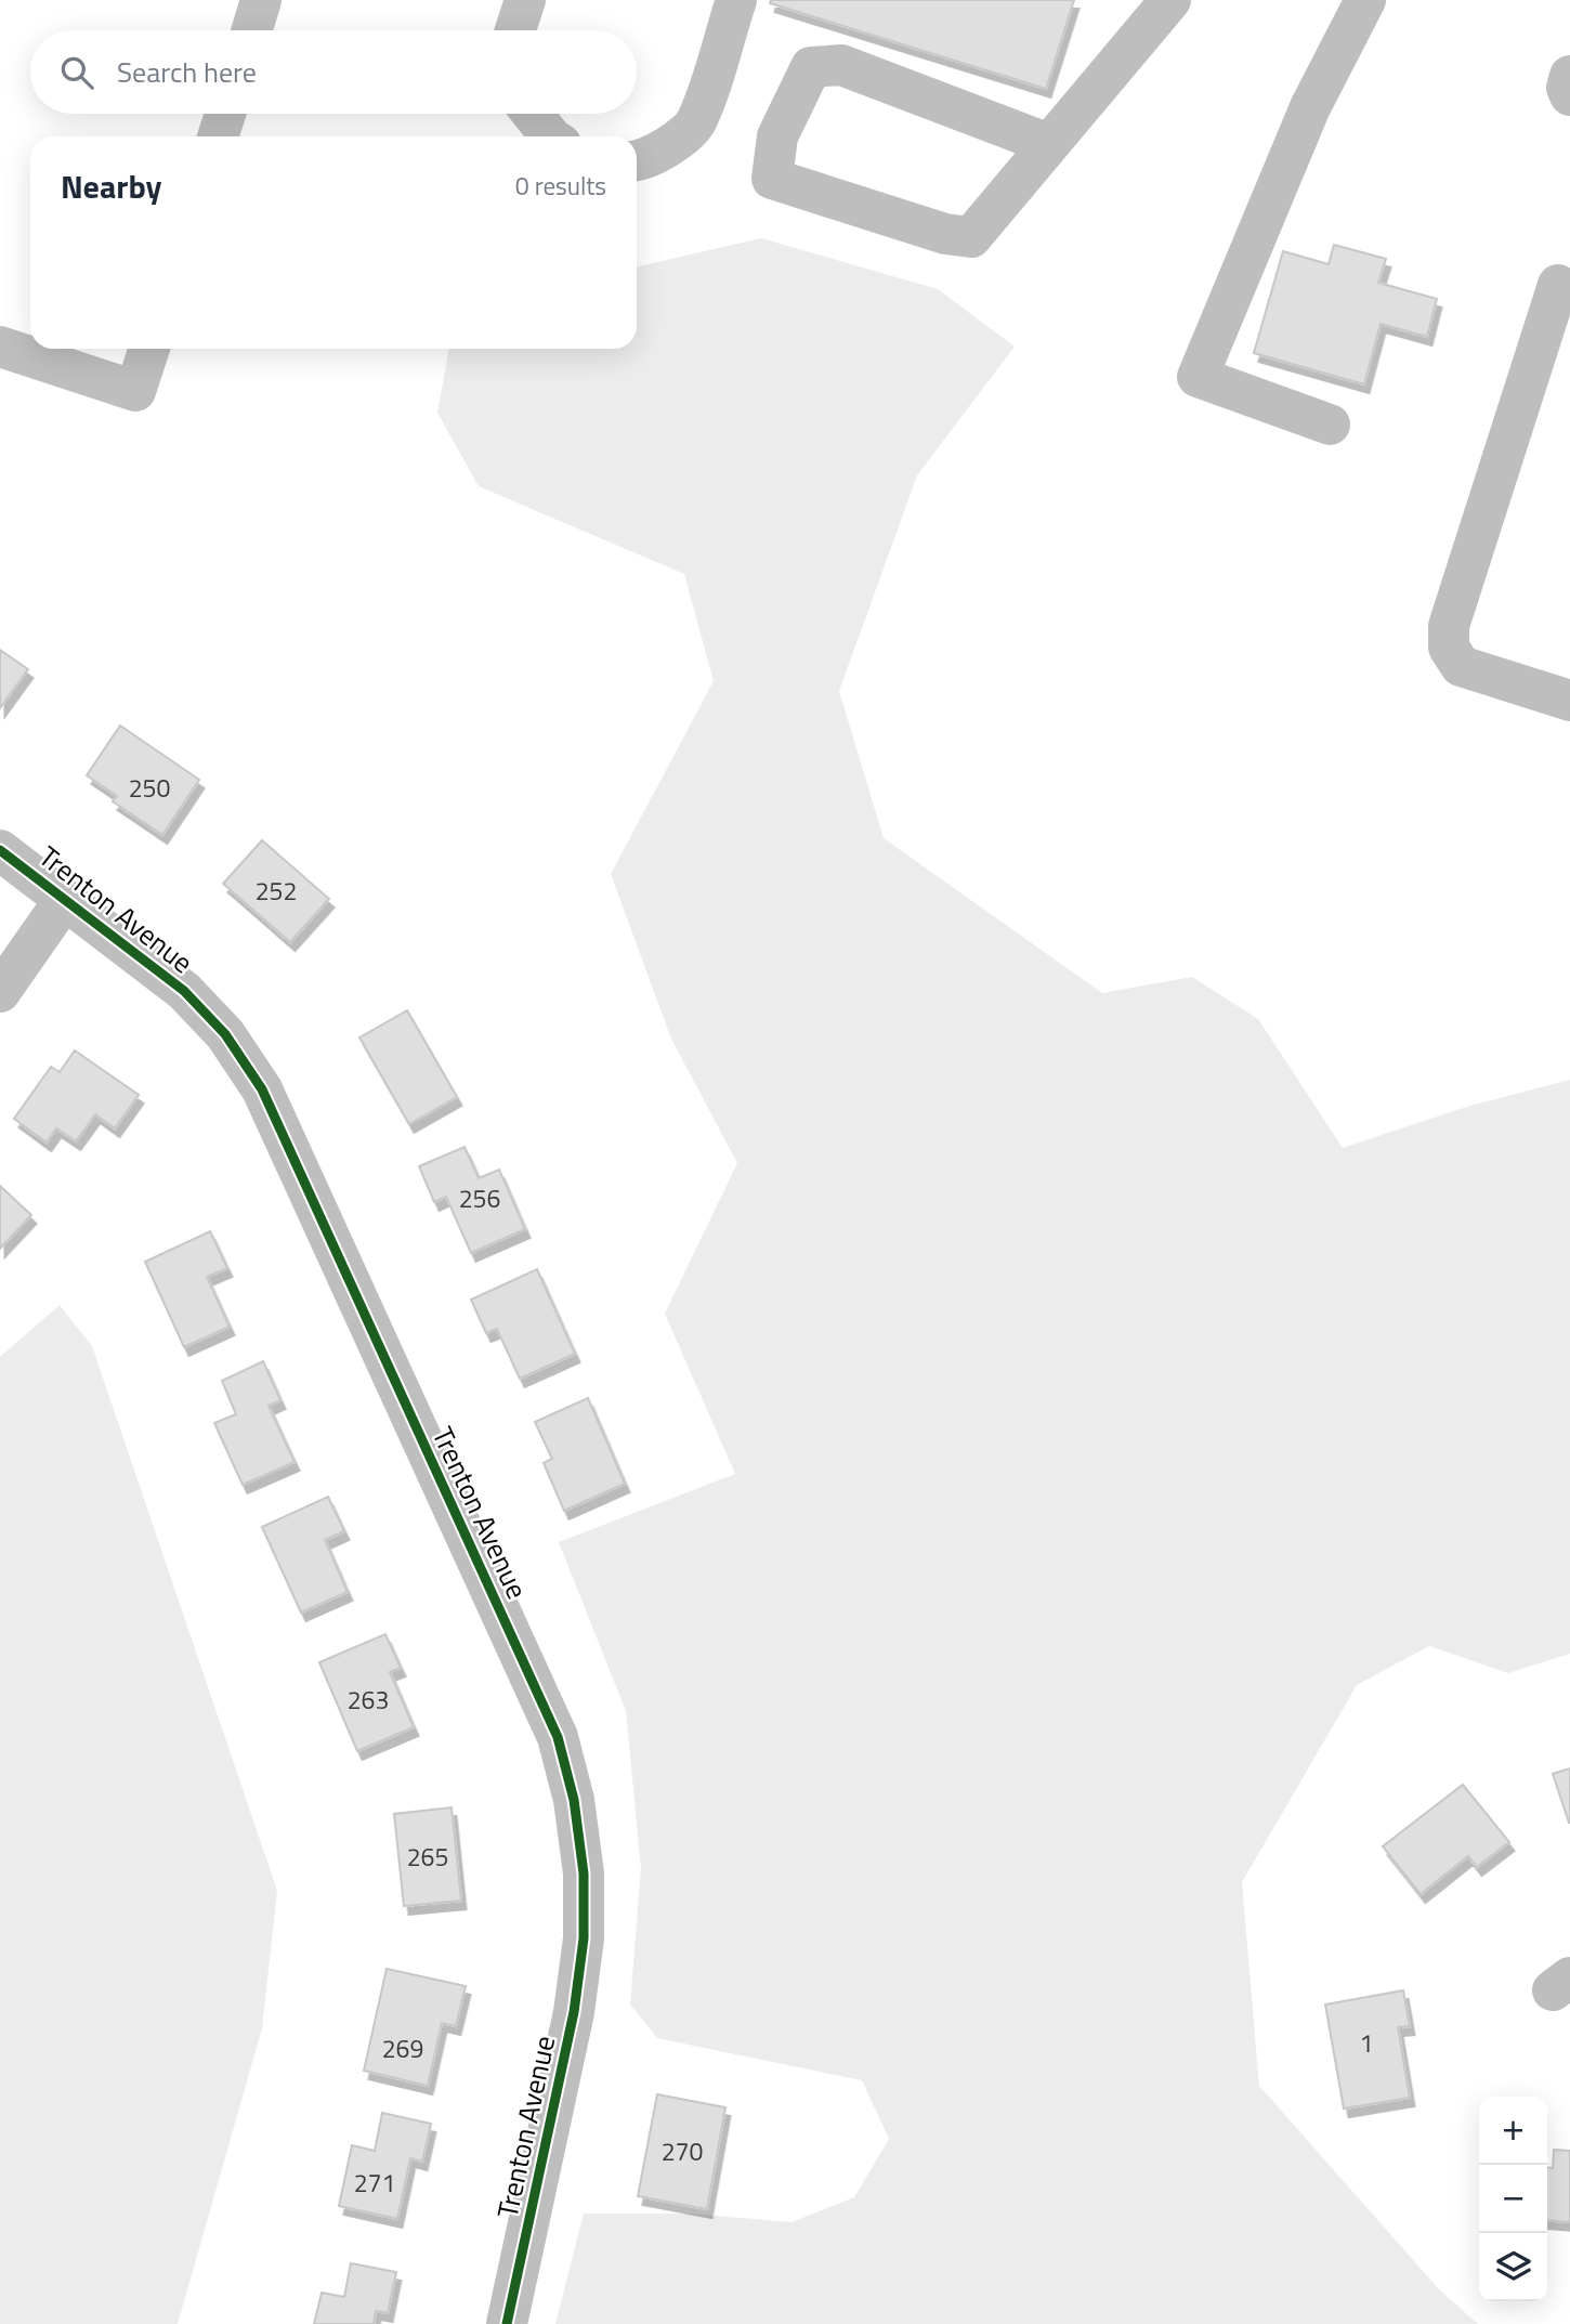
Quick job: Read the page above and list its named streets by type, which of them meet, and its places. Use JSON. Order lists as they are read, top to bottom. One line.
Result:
{"streets":{"street":["Trenton Avenue"]},"house_numbers":["250","252","256","263","265","1","269","270","271"],"page":{"search":"Search here","heading":["Nearby","0 results"],"map_buttons":["+","−"]}}
